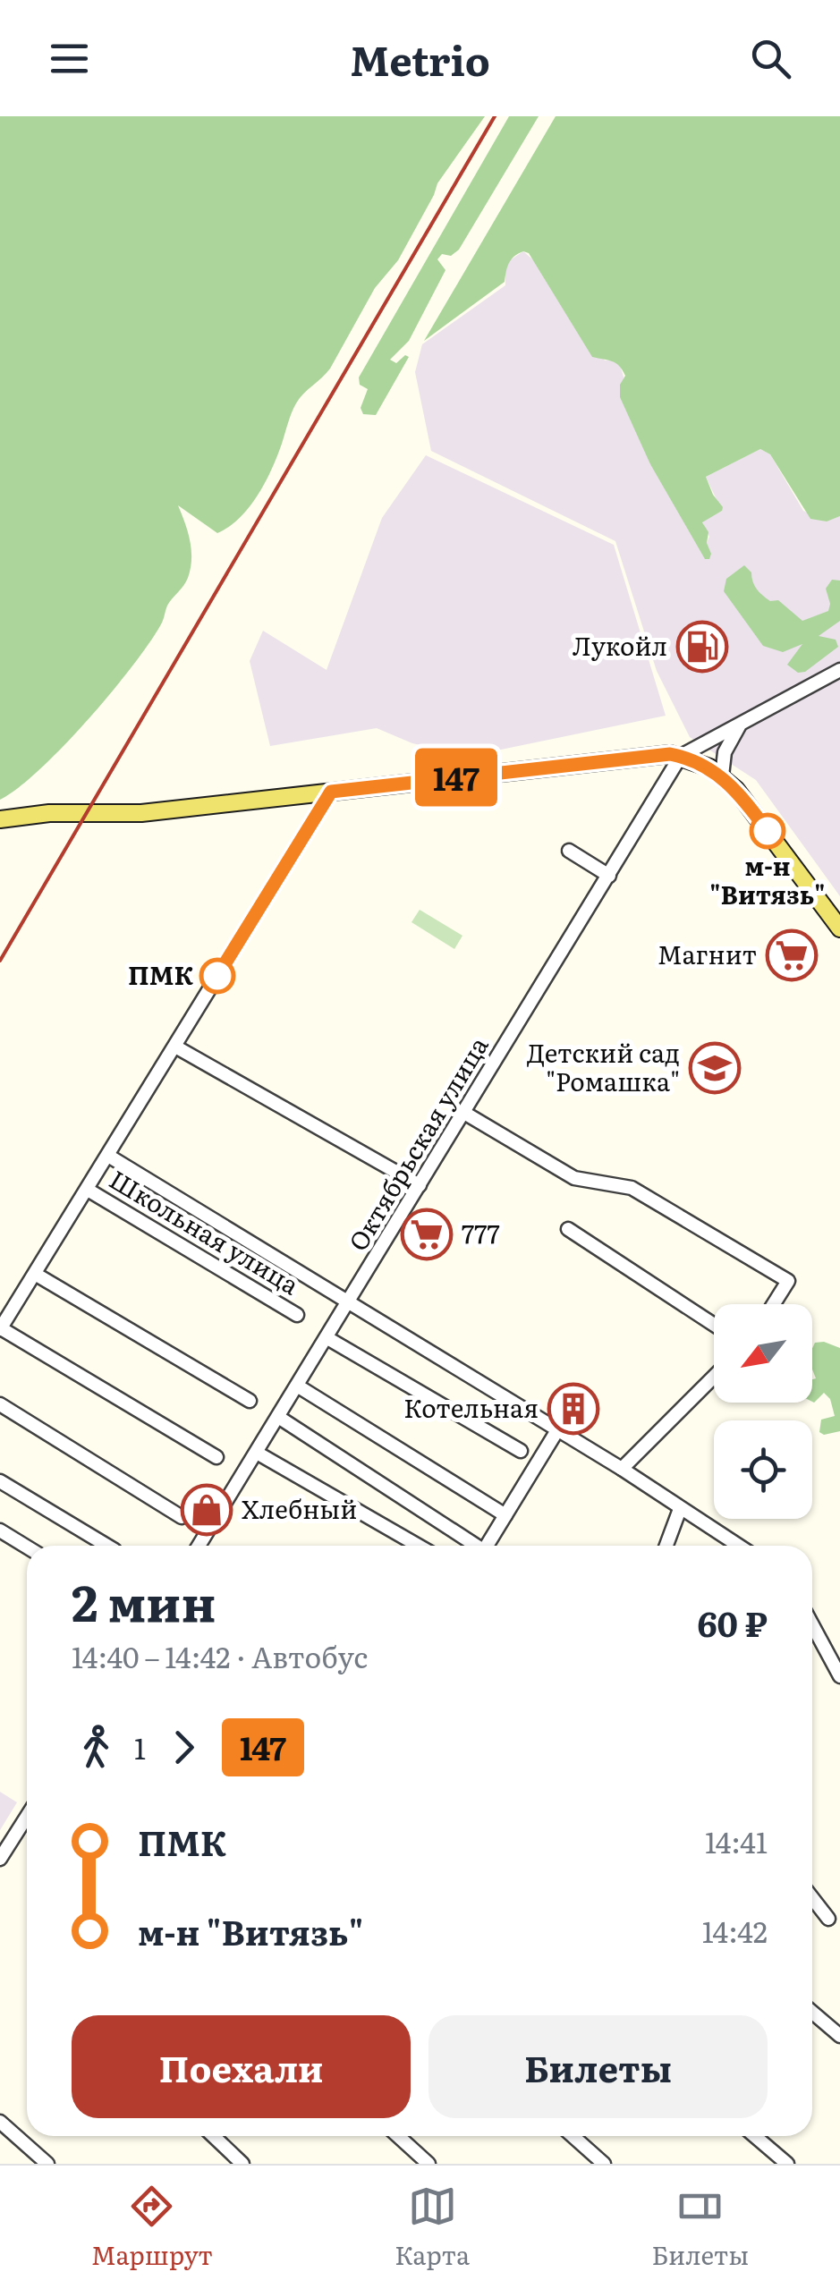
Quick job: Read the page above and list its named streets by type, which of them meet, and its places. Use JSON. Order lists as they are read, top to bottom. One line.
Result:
{"streets":{"street":["Октябрьская улица","Школьная улица"]},"places":{"fuel station":["Лукойл"],"other":["м-н \"Витязь\"","ПМК"],"supermarket":["Магнит","777"],"school or university":["Детский сад \"Ромашка\""],"building":["Котельная"],"shop":["Хлебный"]},"lines":["bus line 147"],"north":"bottom left","page":{"header":"Metrio","on_map":"147","heading":["2 мин","14:40 – 14:42 · Автобус","60 ₽"],"legs":["1","147"],"list":[{"name":"ПМК","value":"14:41"},{"name":"м-н \"Витязь\"","value":"14:42"}],"buttons":["Поехали","Билеты"],"tabs":["Маршрут","Карта","Билеты"]}}
